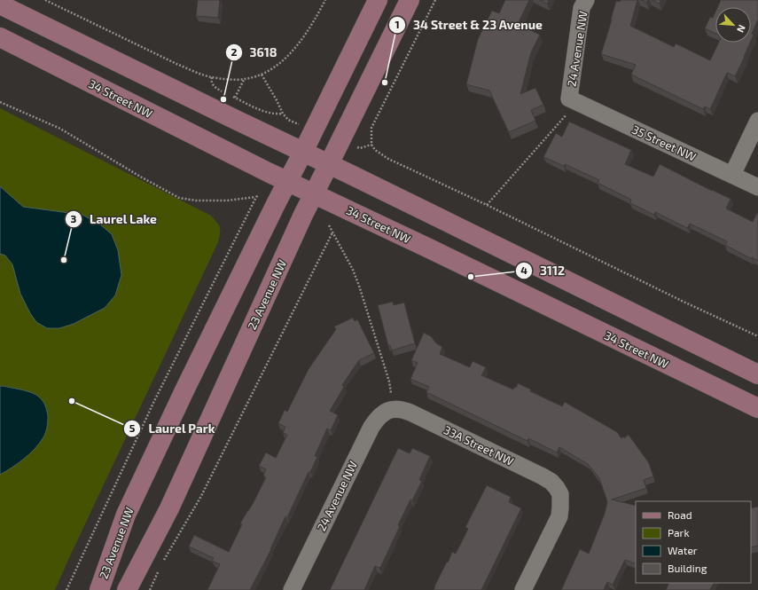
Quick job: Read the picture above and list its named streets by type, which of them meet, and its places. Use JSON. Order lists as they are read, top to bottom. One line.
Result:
{"streets":{"main road":["34 Street NW","23 Avenue NW"],"street":["24 Avenue NW","35 Street NW","33A Street NW"]},"crossings":[["24 Avenue NW","35 Street NW"],["24 Avenue NW","33A Street NW"],["34 Street NW","23 Avenue NW"]],"places":["34 Street & 23 Avenue","3618","Laurel Lake","3112","Laurel Park"],"legend":["Road","Park","Water","Building"],"north":"bottom right"}
